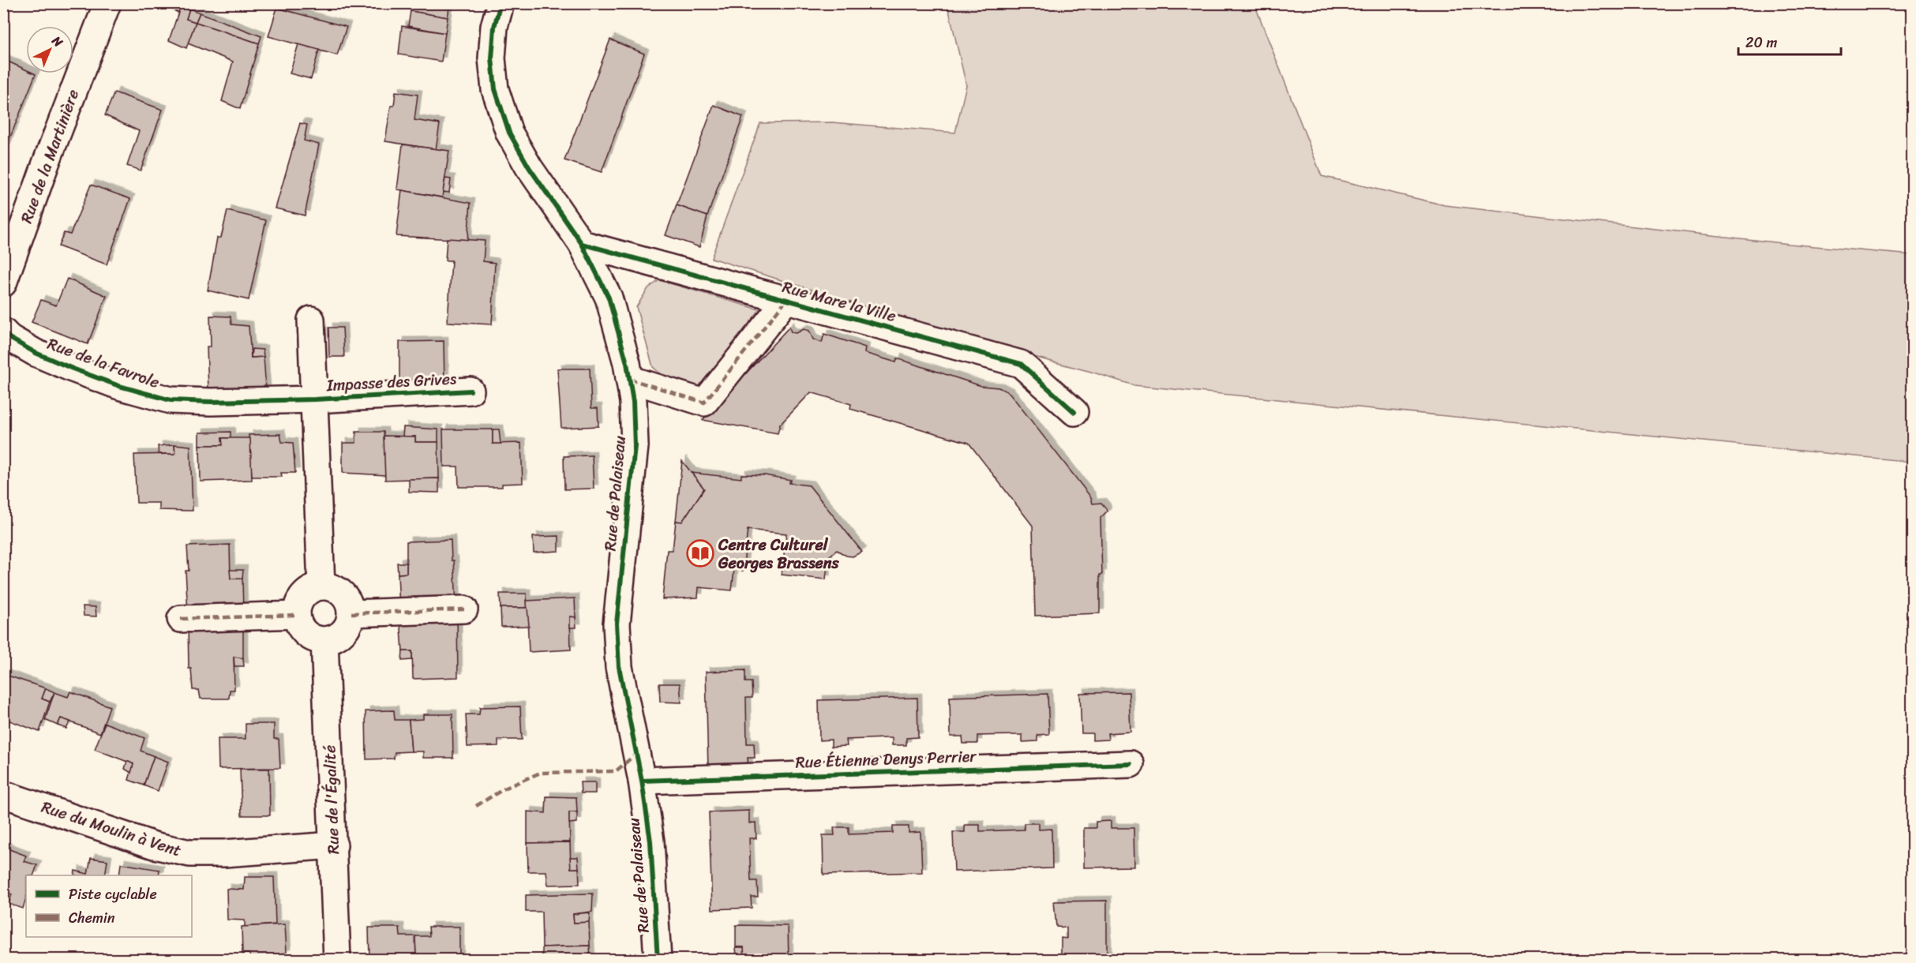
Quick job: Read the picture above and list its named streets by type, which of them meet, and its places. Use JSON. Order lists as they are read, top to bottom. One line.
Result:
{"streets":{"street":["Rue de la Martinière","Rue Mare la Ville","Rue de la Favrole","Impasse des Grives","Rue de Palaiseau","Rue Étienne Denys Perrier","Rue de l'Égalité","Rue du Moulin à Vent"]},"crossings":[["Rue Mare la Ville","Rue de Palaiseau"],["Rue de la Favrole","Impasse des Grives"],["Rue de Palaiseau","Rue Étienne Denys Perrier"],["Rue de l'Égalité","Rue du Moulin à Vent"]],"places":{"library":["Centre Culturel Georges Brassens"]},"legend":["Piste cyclable","Chemin"],"scale_bar":"20 m","north":"top right"}
